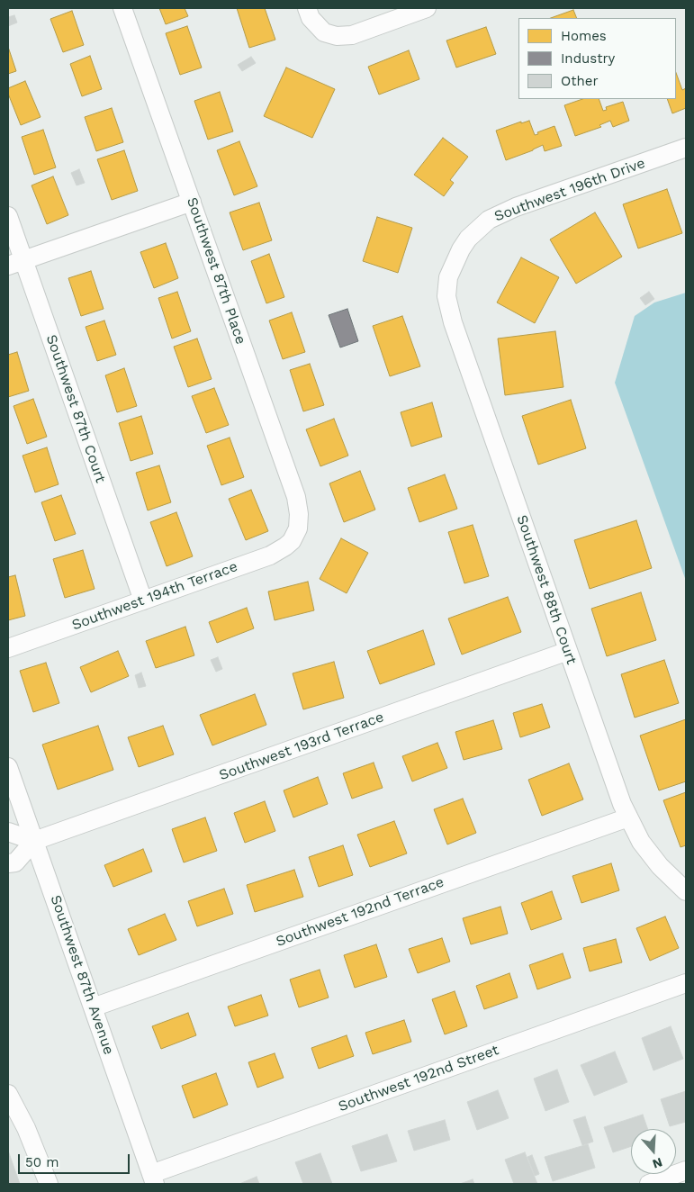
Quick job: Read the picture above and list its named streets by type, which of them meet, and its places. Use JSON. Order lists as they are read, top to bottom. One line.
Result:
{"streets":{"street":["Southwest 196th Drive","Southwest 87th Place","Southwest 87th Court","Southwest 88th Court","Southwest 194th Terrace","Southwest 193rd Terrace","Southwest 192nd Terrace","Southwest 87th Avenue","Southwest 192nd Street"]},"crossings":[["Southwest 196th Drive","Southwest 88th Court"],["Southwest 87th Place","Southwest 194th Terrace"],["Southwest 87th Court","Southwest 194th Terrace"],["Southwest 88th Court","Southwest 193rd Terrace"],["Southwest 88th Court","Southwest 192nd Terrace"],["Southwest 193rd Terrace","Southwest 87th Avenue"],["Southwest 192nd Terrace","Southwest 87th Avenue"],["Southwest 87th Avenue","Southwest 192nd Street"]],"legend":["Homes","Industry","Other"],"scale_bar":"50 m","north":"bottom"}
